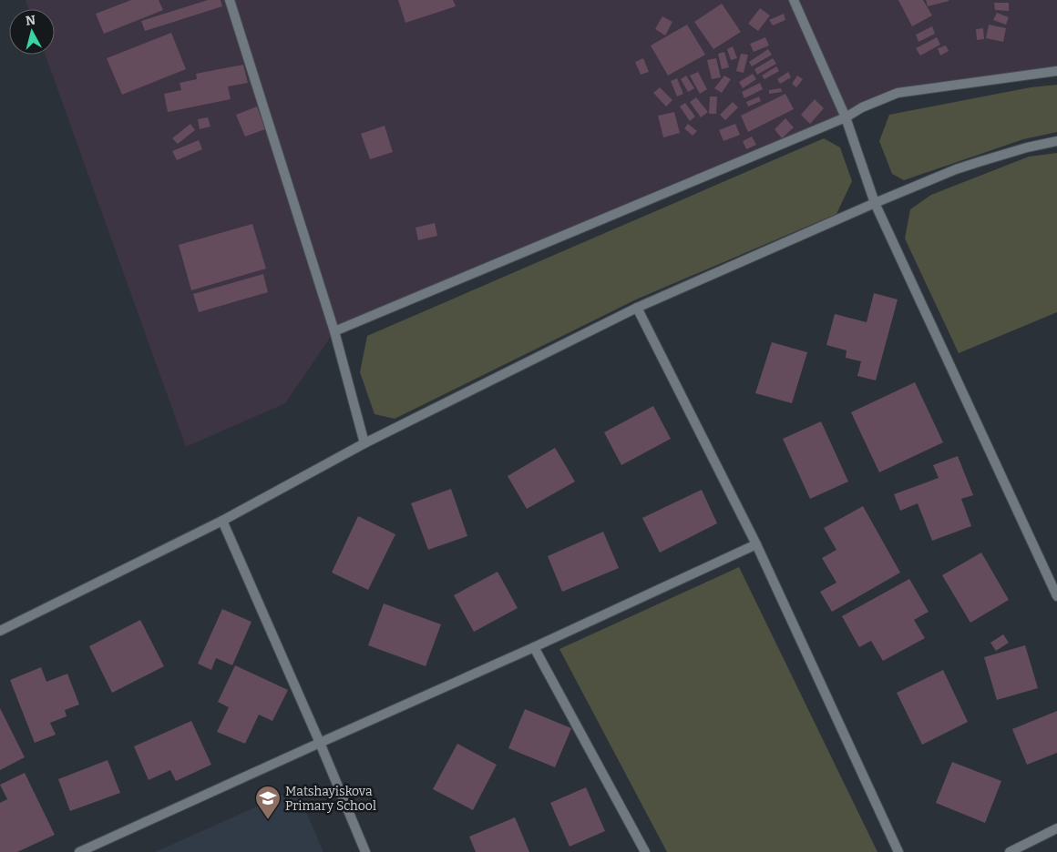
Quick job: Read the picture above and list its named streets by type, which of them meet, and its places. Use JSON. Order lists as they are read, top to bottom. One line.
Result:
{"places":{"school or university":["Matshayiskova Primary School"]},"north":"top"}
